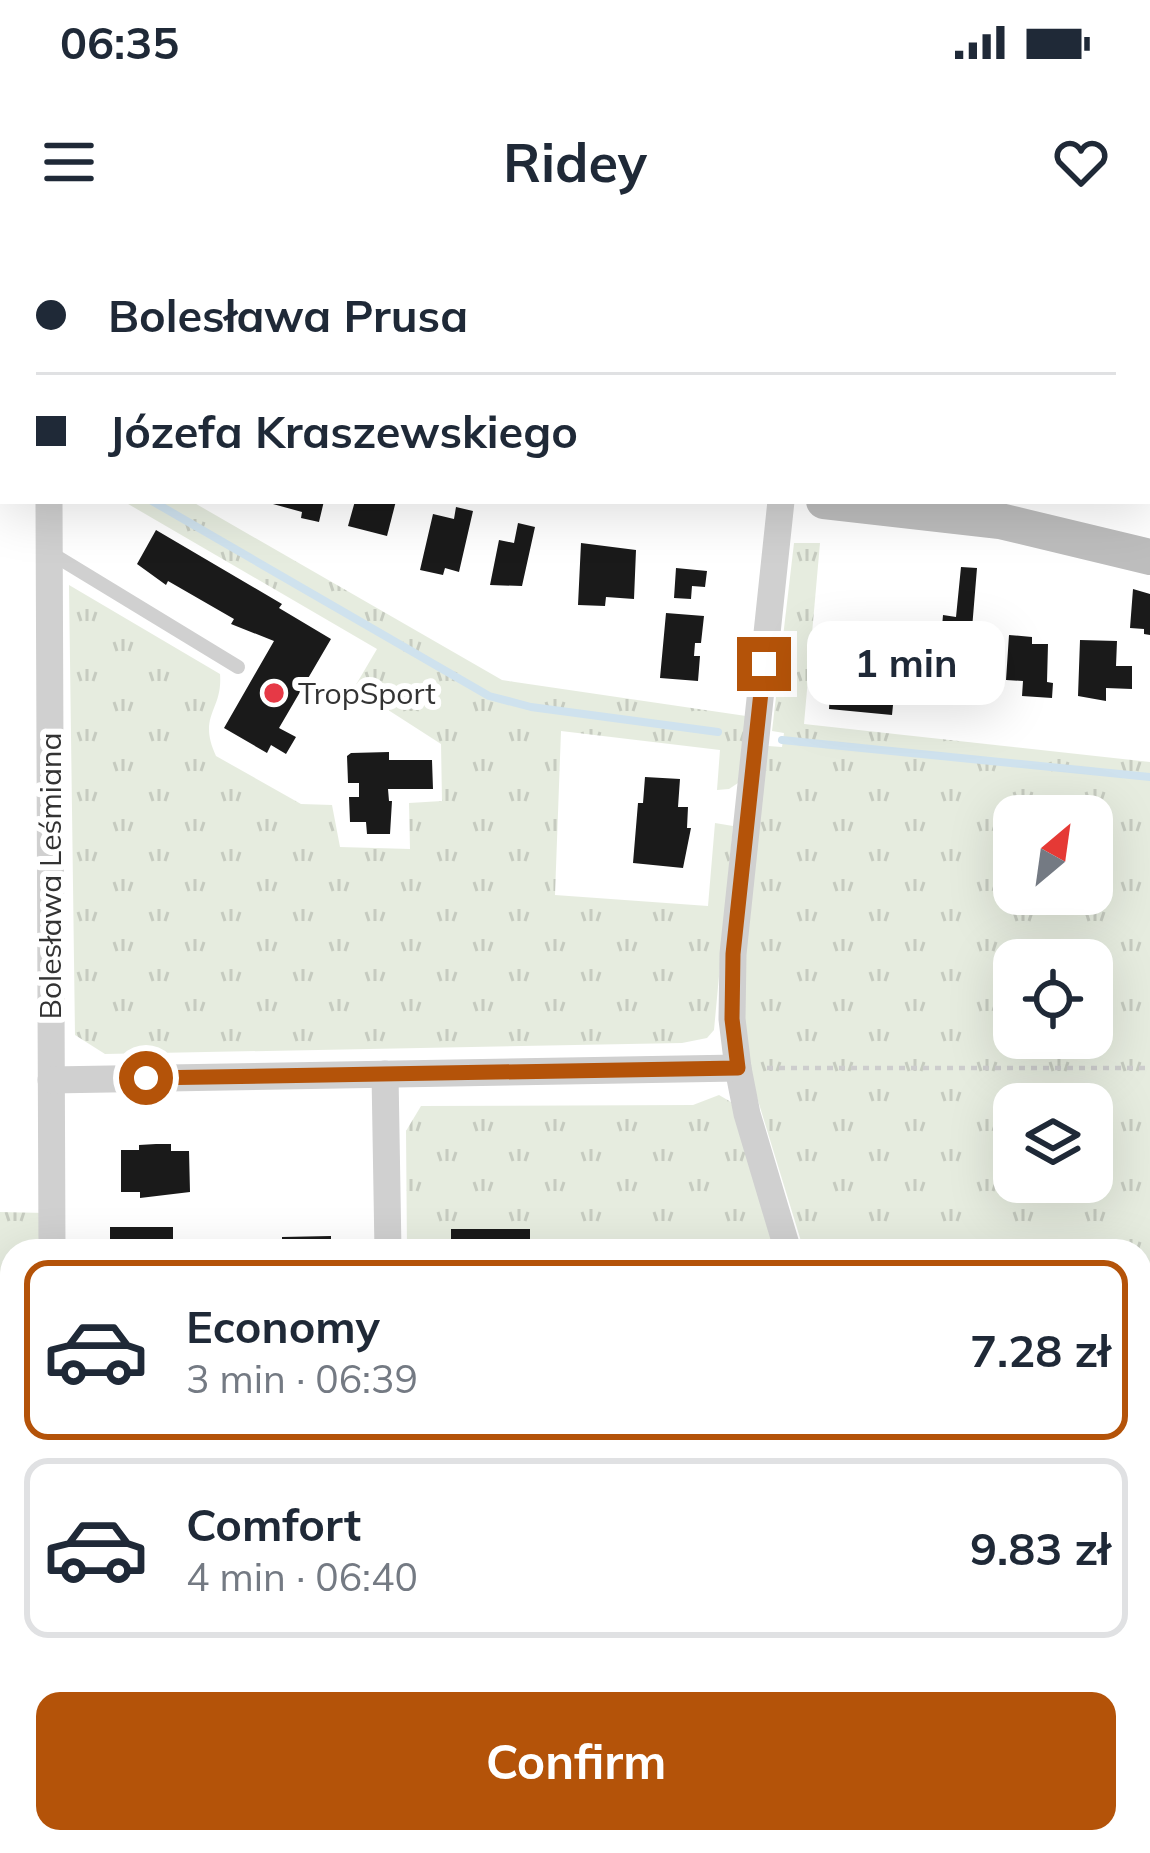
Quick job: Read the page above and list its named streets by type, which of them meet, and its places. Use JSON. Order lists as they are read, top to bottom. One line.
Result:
{"streets":{"street":["Bolesława Leśmiana"]},"places":["TropSport"],"north":"top right","page":{"status":"06:35","header":"Ridey","banner":["Bolesława Prusa","Józefa Kraszewskiego"],"bubble":"1 min","list":[{"name":"Economy","note":"3 min · 06:39","value":"7.28 zł"},{"name":"Comfort","note":"4 min · 06:40","value":"9.83 zł"}],"buttons":"Confirm"}}
